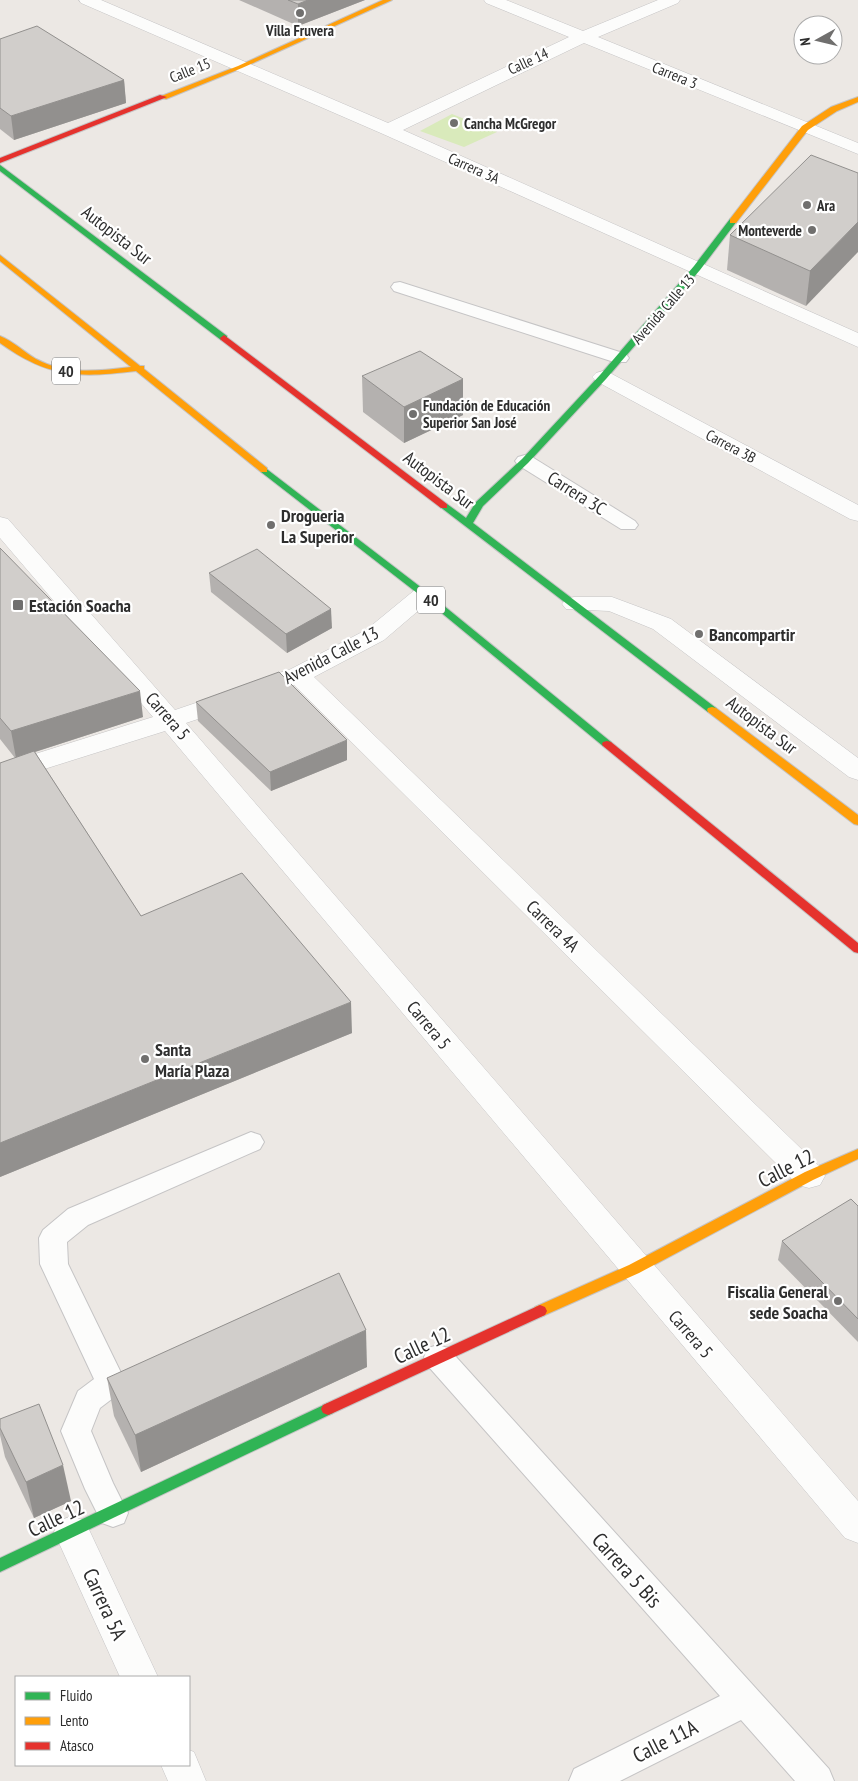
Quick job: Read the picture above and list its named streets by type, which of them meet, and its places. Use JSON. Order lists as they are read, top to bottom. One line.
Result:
{"streets":{"main road":["Calle 15","Autopista Sur","Avenida Calle 13","40","Calle 12"],"street":["Calle 14","Carrera 3","Carrera 3A","Carrera 3B","Carrera 5","Carrera 4A","Carrera 5A"],"lane":["Carrera 3C","Carrera 5 Bis","Calle 11A"]},"crossings":[["Calle 14","Carrera 3"],["Calle 14","Carrera 3A"],["Calle 15","Carrera 3A"],["Carrera 3","Avenida Calle 13"],["Carrera 3A","Avenida Calle 13"],["Autopista Sur","Avenida Calle 13"],["Avenida Calle 13","40"],["Avenida Calle 13","Carrera 3B"],["Avenida Calle 13","Carrera 3C"],["Avenida Calle 13","Carrera 5"],["Avenida Calle 13","Carrera 4A"],["Carrera 5","Calle 12"],["Carrera 4A","Calle 12"],["Calle 12","Carrera 5 Bis"],["Calle 12","Carrera 5A"],["Carrera 5 Bis","Calle 11A"]],"places":{"other":["Villa Fruvera","Cancha McGregor","Ara","Monteverde","Fundación de Educación Superior San José","Drogueria La Superior","Bancompartir","Santa María Plaza","Fiscalia General sede Soacha"],"transit":["Estación Soacha"]},"legend":["Fluido","Lento","Atasco"],"north":"left"}
